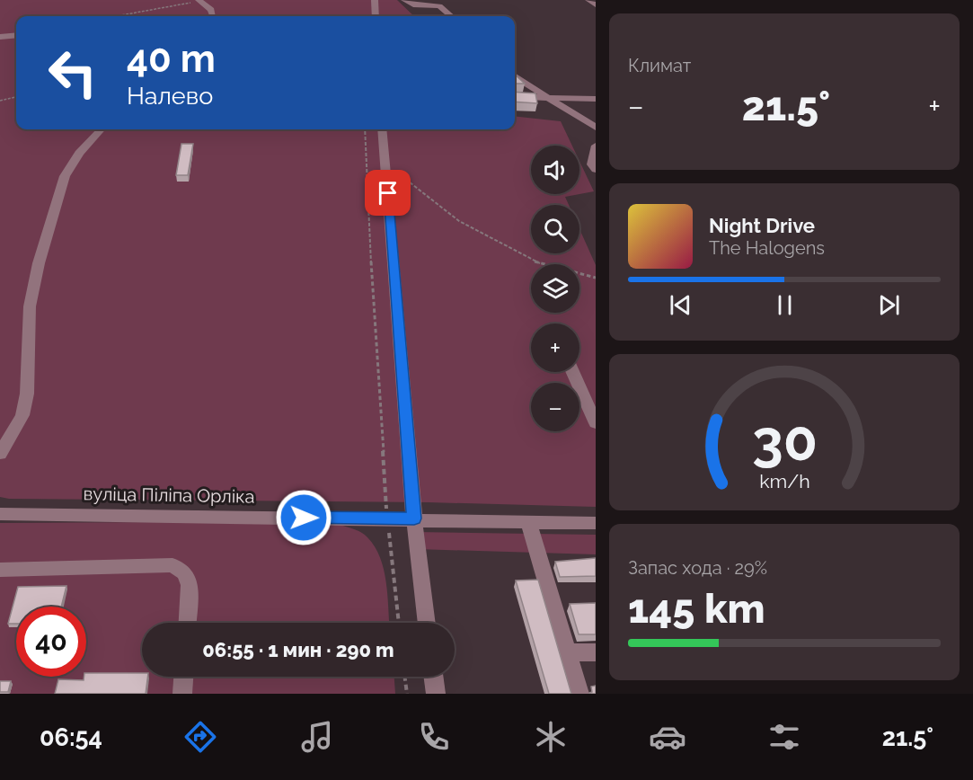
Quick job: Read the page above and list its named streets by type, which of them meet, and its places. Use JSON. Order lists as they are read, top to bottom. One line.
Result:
{"streets":{"street":["вуліца Піліпа Орліка"]},"page":{"tile":["Климат",["Запас хода · 29%","145 km"]],"turn":["40 m","Налево"],"heat":["−","21.5°","+"],"map_buttons":["+","−"],"song":["Night Drive","The Halogens"],"limit":"40","trip":"06:55 · 1 мин · 290 m","tabs":["06:54","21.5°"],"gauge":["30","km/h"]}}
